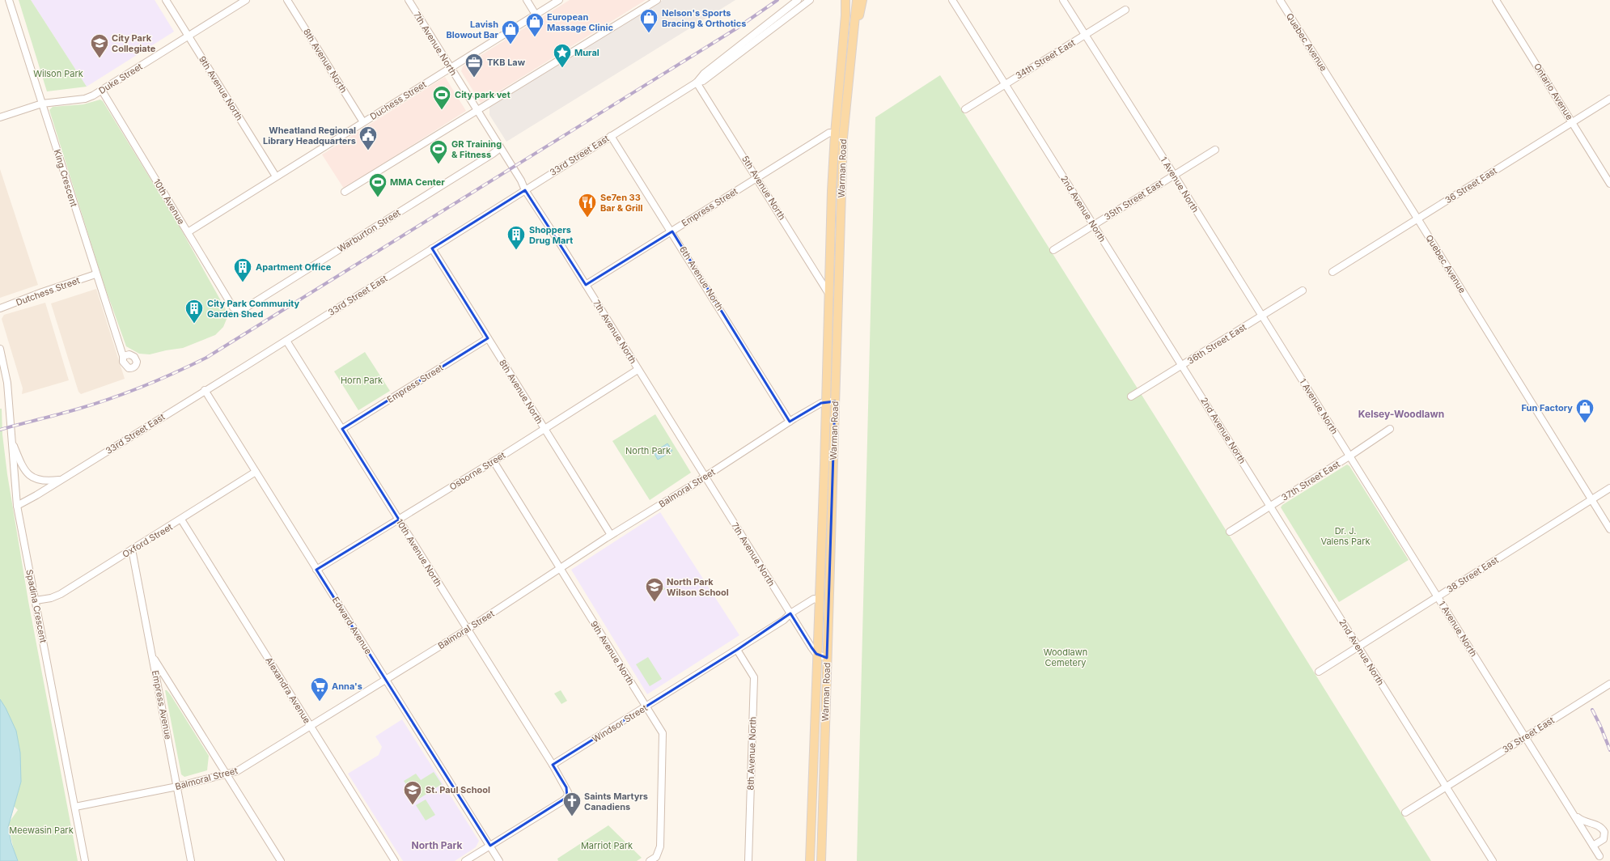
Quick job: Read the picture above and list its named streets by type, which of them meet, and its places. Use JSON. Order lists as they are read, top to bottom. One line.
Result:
{"streets":{"main road":["Warman Road"],"street":["Quebec Avenue","7th Avenue North","34th Street East","8th Avenue North","Duke Street","9th Avenue North","Ontario Avenue","Duchess Street","33rd Street East","King Crescent","1 Avenue North","36 Street East","5th Avenue North","35th Street East","10th Avenue","Empress Street","2nd Avenue North","Warburton Street","6th Avenue North","Dutchess Street","36th Street East","Osborne Street","37th Street East","Balmoral Street","Oxford Street","10th Avenue North","38 Street East","Spadina Crescent","Edward Avenue","Alexandra Avenue","Empress Avenue","Windsor Street","39 Street East"]},"crossings":[["Quebec Avenue","36 Street East"],["Quebec Avenue","38 Street East"],["7th Avenue North","Duchess Street"],["7th Avenue North","33rd Street East"],["7th Avenue North","Warman Road"],["7th Avenue North","Empress Street"],["7th Avenue North","Warburton Street"],["7th Avenue North","Osborne Street"],["7th Avenue North","Balmoral Street"],["7th Avenue North","Windsor Street"],["34th Street East","1 Avenue North"],["34th Street East","2nd Avenue North"],["8th Avenue North","Duchess Street"],["8th Avenue North","33rd Street East"],["8th Avenue North","Empress Street"],["8th Avenue North","Osborne Street"],["8th Avenue North","Balmoral Street"],["8th Avenue North","Windsor Street"],["Duke Street","9th Avenue North"],["Duke Street","King Crescent"],["Duke Street","10th Avenue"],["9th Avenue North","Duchess Street"],["9th Avenue North","Osborne Street"],["9th Avenue North","Balmoral Street"],["9th Avenue North","Windsor Street"],["Ontario Avenue","36 Street East"],["Duchess Street","10th Avenue"],["33rd Street East","5th Avenue North"],["33rd Street East","6th Avenue North"],["33rd Street East","10th Avenue North"],["33rd Street East","Spadina Crescent"],["33rd Street East","Edward Avenue"],["Warman Road","5th Avenue North"],["Warman Road","Empress Street"],["Warman Road","Balmoral Street"],["Warman Road","Windsor Street"],["King Crescent","Dutchess Street"],["1 Avenue North","35th Street East"],["1 Avenue North","36th Street East"],["1 Avenue North","37th Street East"],["1 Avenue North","38 Street East"],["1 Avenue North","39 Street East"],["5th Avenue North","Empress Street"],["35th Street East","2nd Avenue North"],["10th Avenue","Warburton Street"],["Empress Street","6th Avenue North"],["Empress Street","10th Avenue North"],["2nd Avenue North","36th Street East"],["2nd Avenue North","37th Street East"],["2nd Avenue North","38 Street East"],["2nd Avenue North","39 Street East"],["6th Avenue North","Balmoral Street"],["Osborne Street","10th Avenue North"],["Osborne Street","Edward Avenue"],["Balmoral Street","10th Avenue North"],["Balmoral Street","Spadina Crescent"],["Balmoral Street","Edward Avenue"],["Balmoral Street","Alexandra Avenue"],["Balmoral Street","Empress Avenue"],["Oxford Street","Spadina Crescent"],["Oxford Street","Edward Avenue"],["Oxford Street","Alexandra Avenue"],["Oxford Street","Empress Avenue"],["10th Avenue North","Windsor Street"]],"districts":["Kelsey-Woodlawn","North Park"],"parks":["Wilson Park","Horn Park","North Park","Dr. J. Valens Park","Woodlawn Cemetery","Meewasin Park","Marriot Park"],"places":{"shop":["Nelson's Sports Bracing & Orthotics","European Massage Clinic","Lavish Blowout Bar","Fun Factory"],"school or university":["City Park Collegiate","North Park Wilson School","St. Paul School"],"place":["Mural"],"office":["TKB Law"],"sports":["City park vet","GR Training & Fitness","MMA Center"],"public building":["Wheatland Regional Library Headquarters"],"restaurant":["Se7en 33 Bar & Grill"],"building":["Shoppers Drug Mart","Apartment Office","City Park Community Garden Shed"],"supermarket":["Anna's"],"church":["Saints Martyrs Canadiens"]}}
